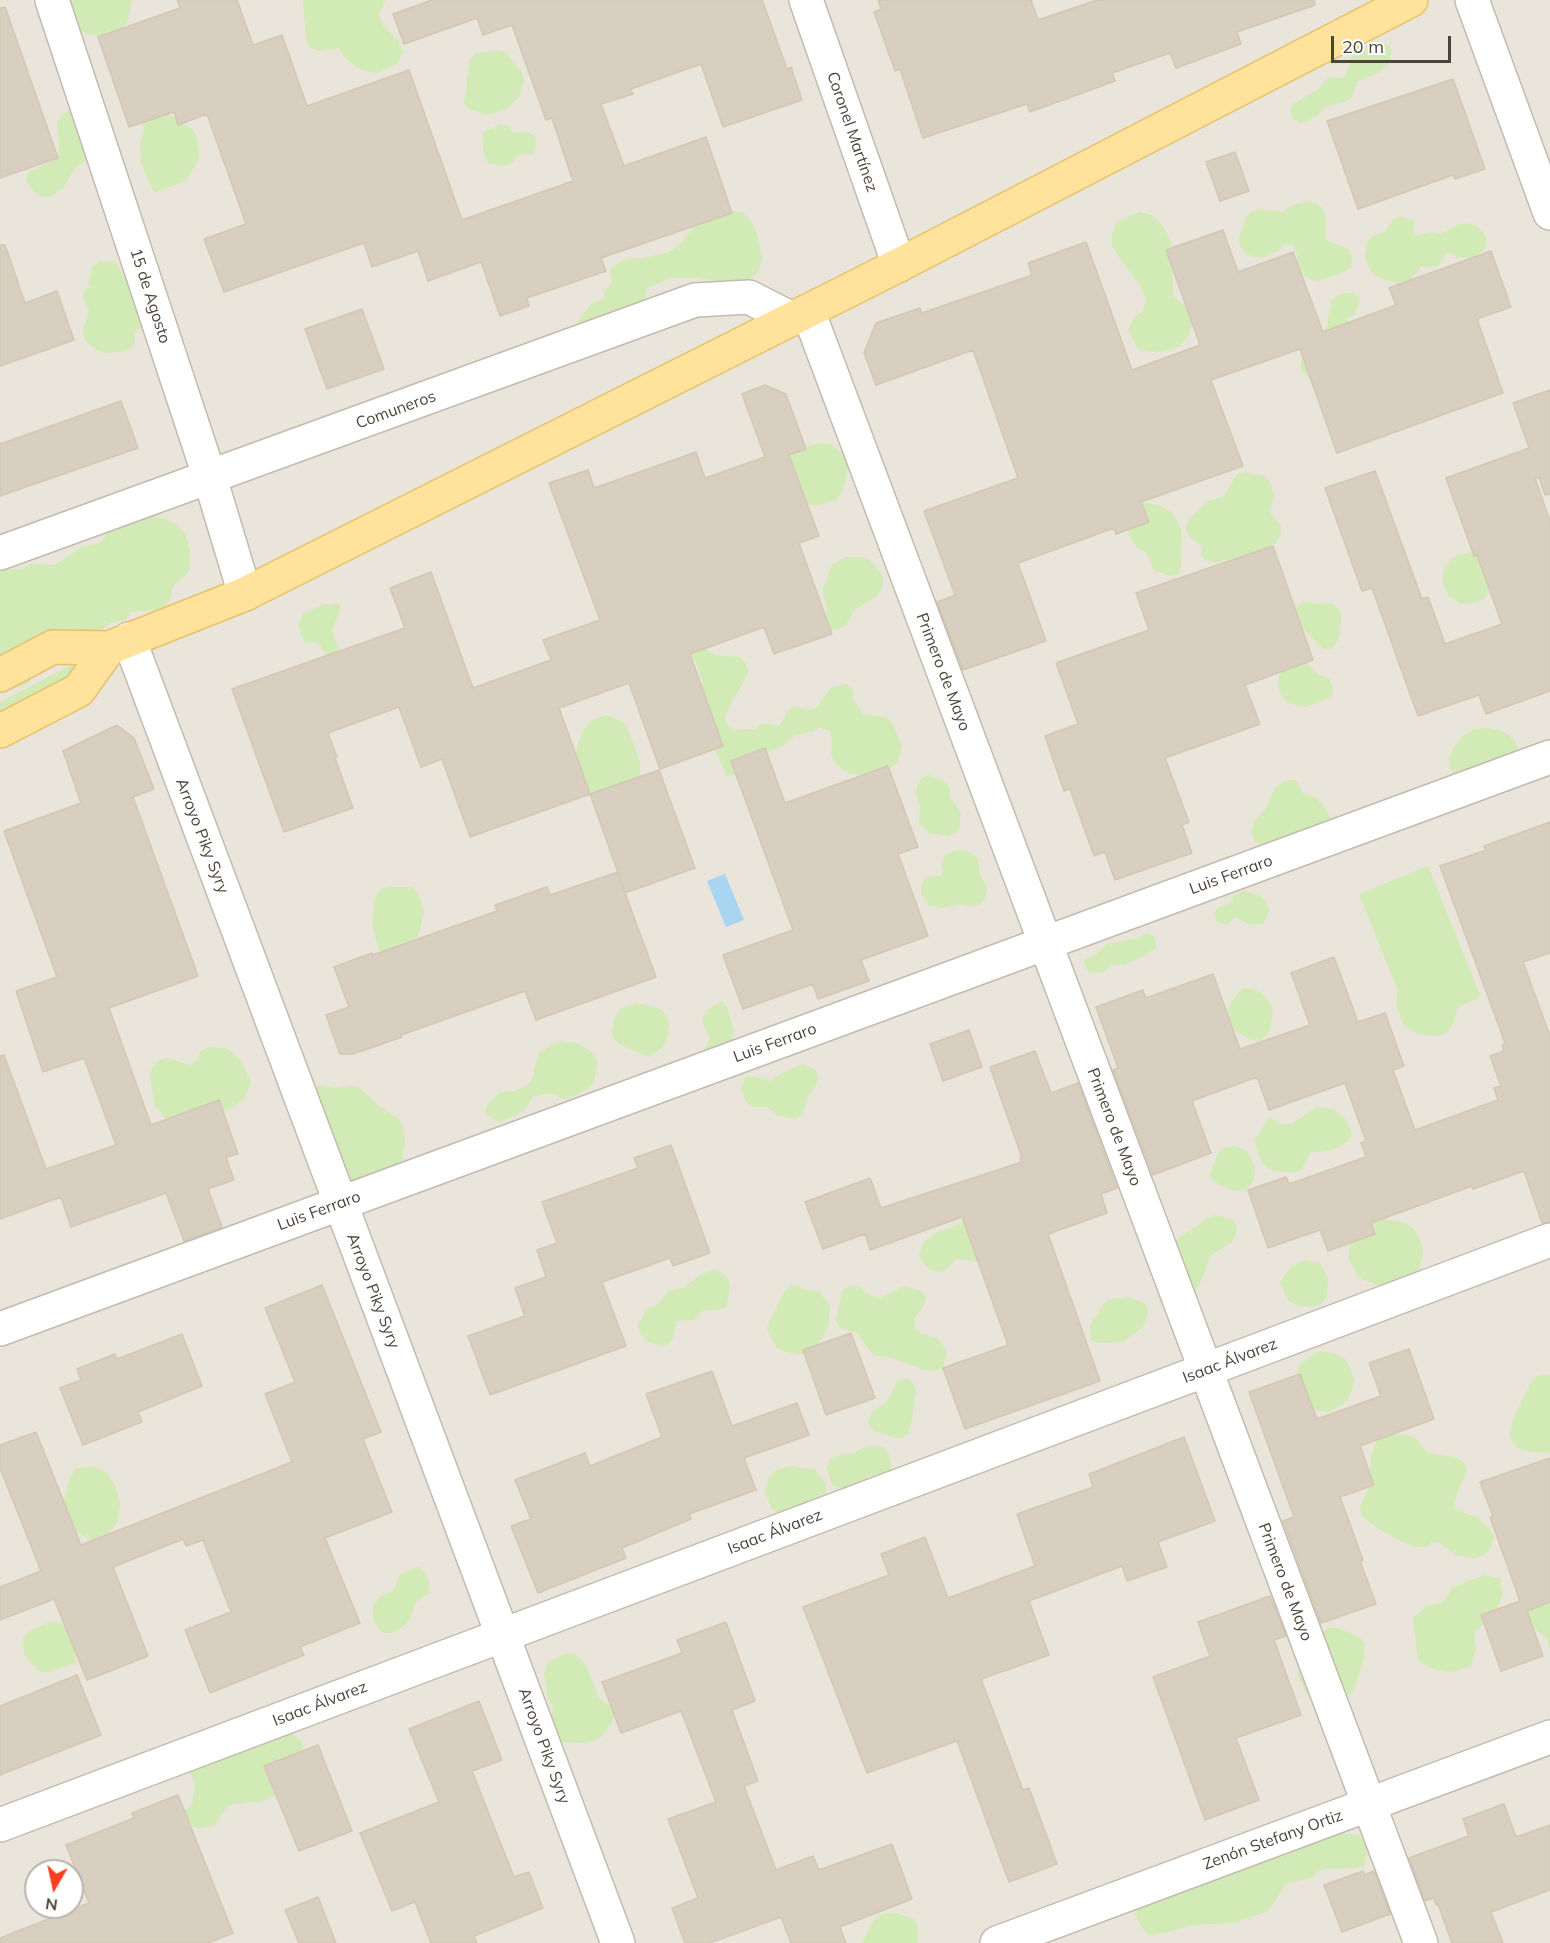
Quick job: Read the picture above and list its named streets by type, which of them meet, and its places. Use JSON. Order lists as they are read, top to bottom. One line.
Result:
{"streets":{"street":["Coronel Martínez","15 de Agosto","Comuneros","Primero de Mayo","Arroyo Piky Syry","Luis Ferraro","Isaac Álvarez","Zenón Stefany Ortiz"]},"crossings":[["15 de Agosto","Comuneros"],["Comuneros","Primero de Mayo"],["Primero de Mayo","Luis Ferraro"],["Primero de Mayo","Isaac Álvarez"],["Primero de Mayo","Zenón Stefany Ortiz"],["Arroyo Piky Syry","Luis Ferraro"],["Arroyo Piky Syry","Isaac Álvarez"]],"scale_bar":"20 m","north":"bottom"}
